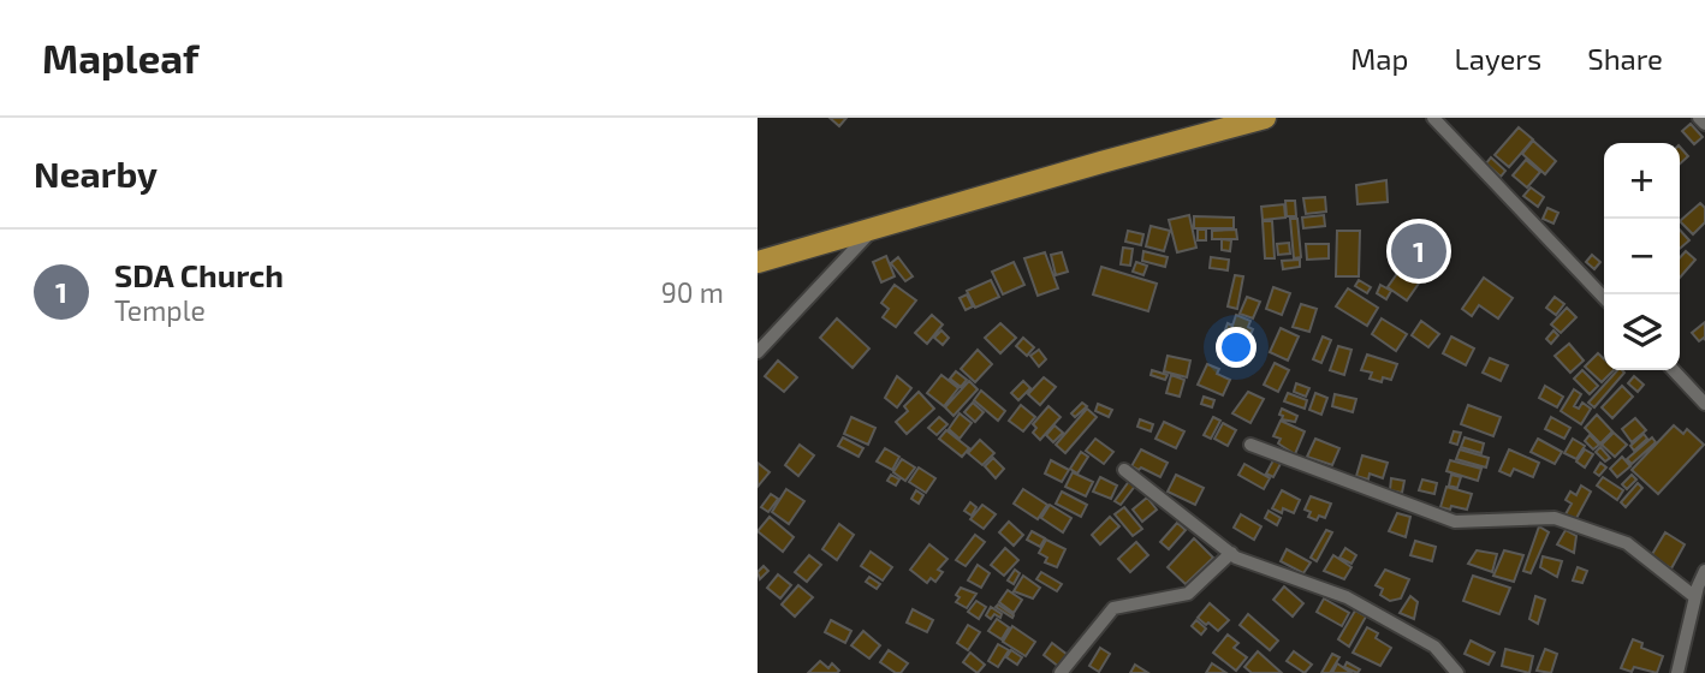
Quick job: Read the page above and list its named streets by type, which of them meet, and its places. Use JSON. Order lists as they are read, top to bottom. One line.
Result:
{"page":{"header":"Mapleaf","nav":["Map","Layers","Share"],"heading":"Nearby","map_buttons":["+","−"],"pins":"1","list":[{"mark":"1","name":"SDA Church","note":"Temple","value":"90 m"}]}}
